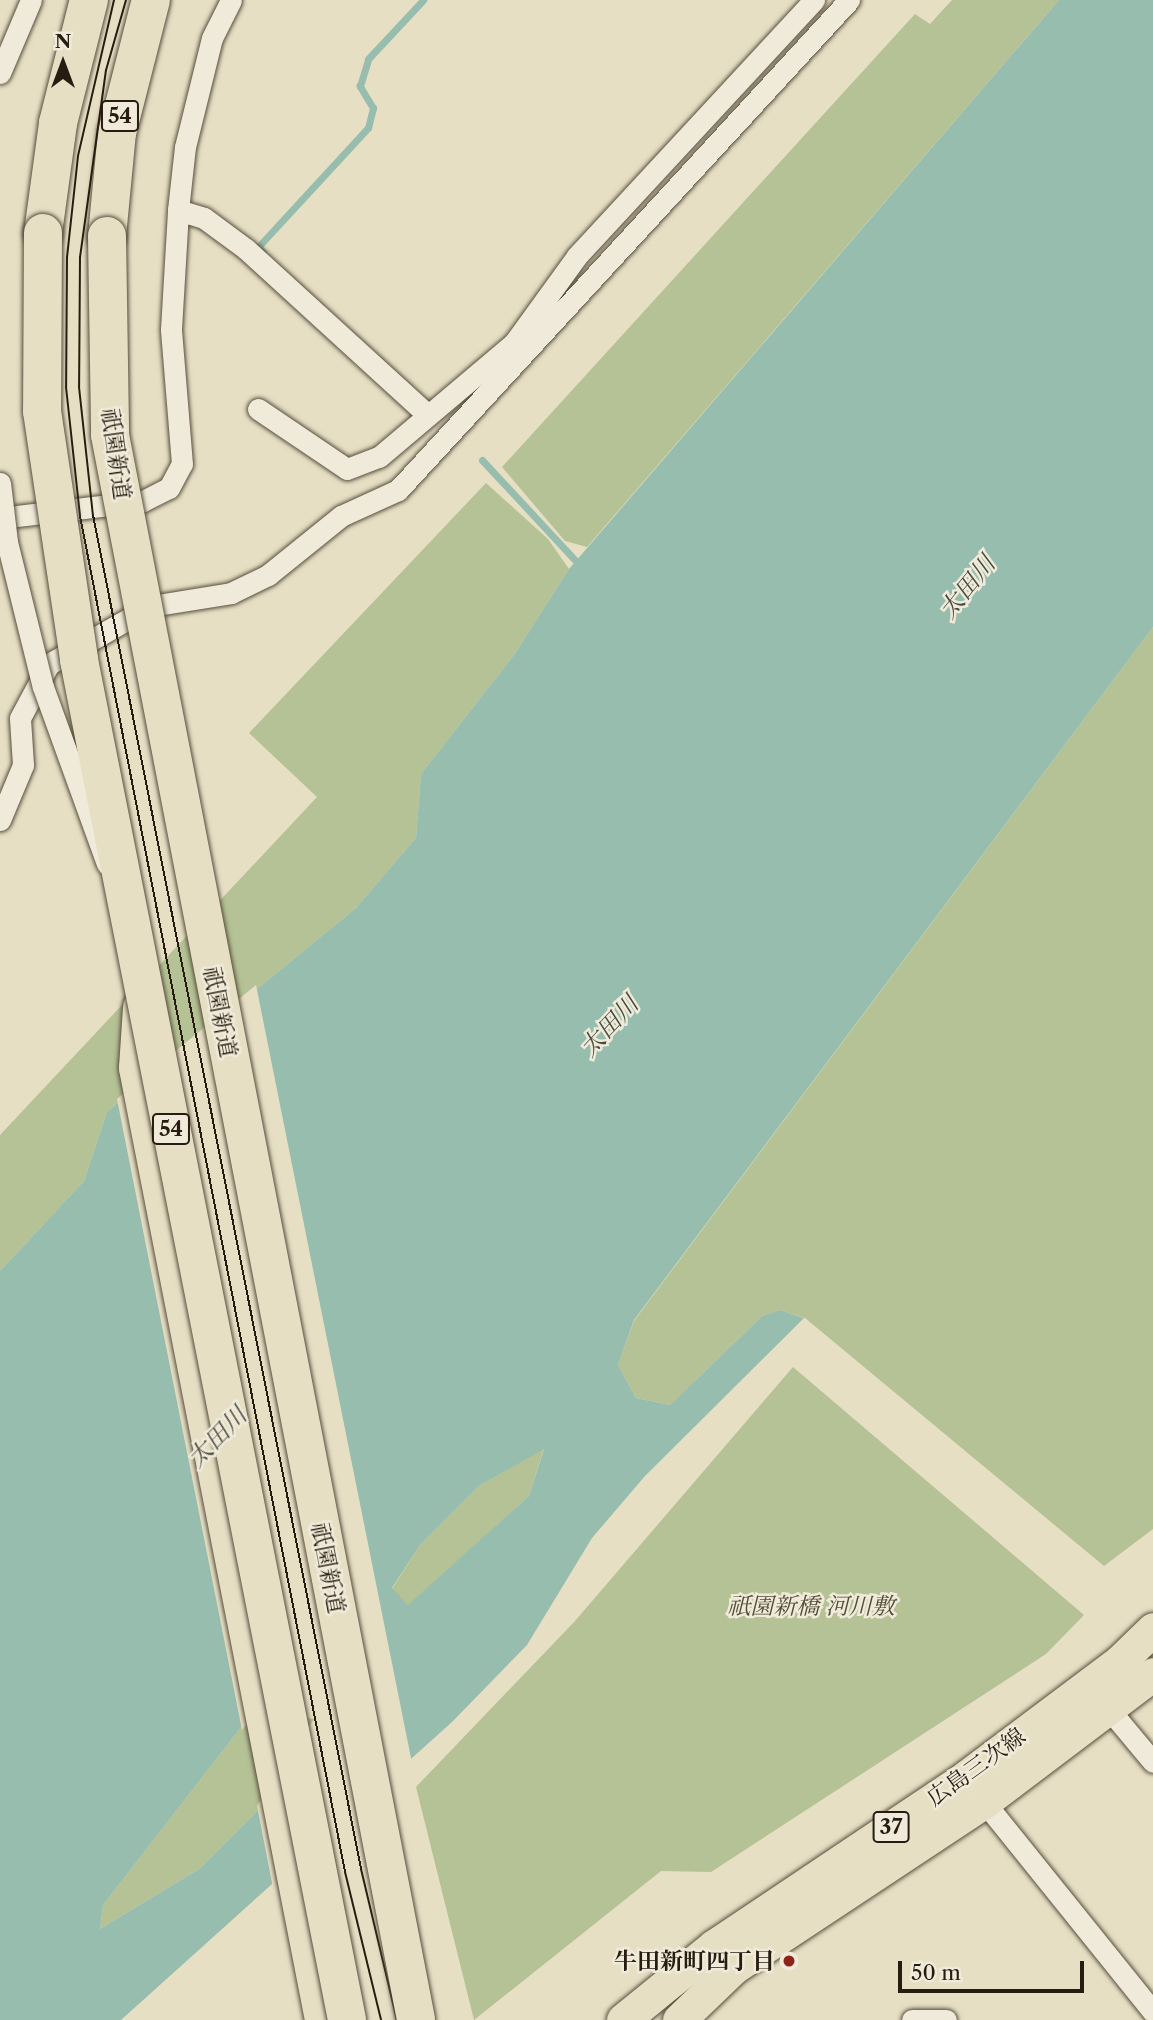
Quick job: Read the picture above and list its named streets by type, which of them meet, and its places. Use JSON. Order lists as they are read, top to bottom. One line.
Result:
{"streets":{"highway":["54","祇園新道"],"main road":["広島三次線","37"]},"water":["太田川"],"parks":["祇園新橋 河川敷"],"places":["牛田新町四丁目"],"scale_bar":"50 m","north":"top"}
